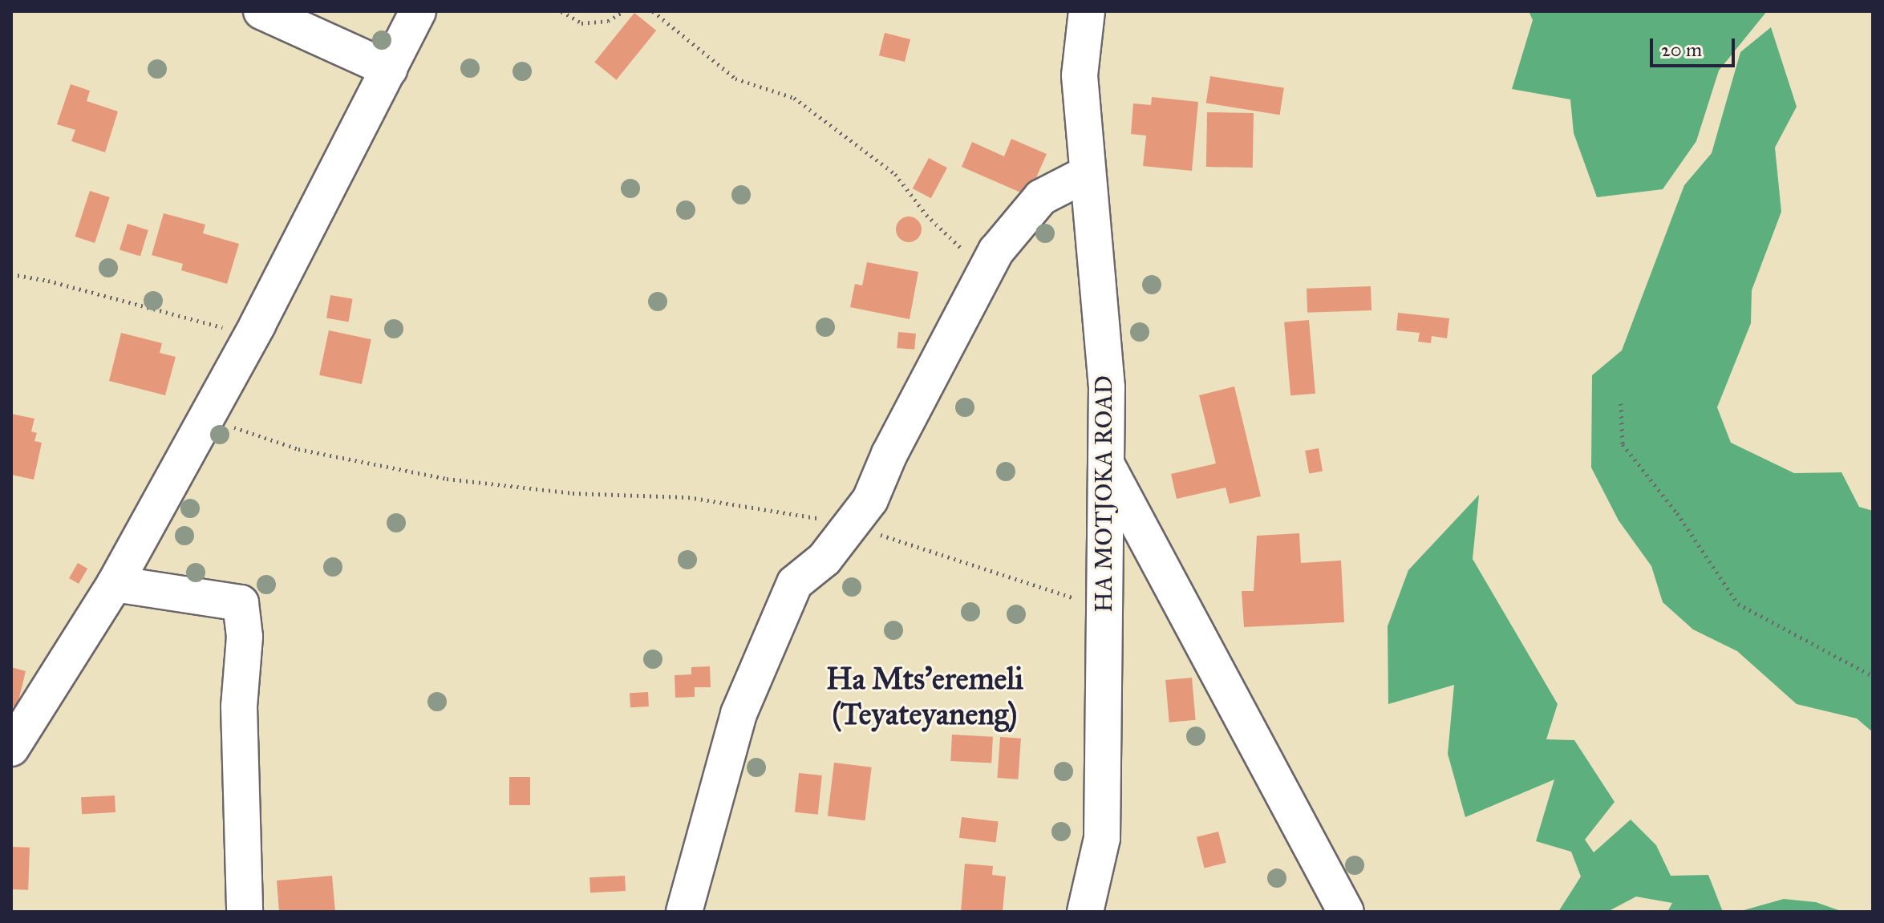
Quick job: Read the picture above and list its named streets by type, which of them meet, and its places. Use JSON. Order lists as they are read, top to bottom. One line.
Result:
{"streets":{"street":["HA MOTJOKA ROAD"]},"districts":["Ha Mts'eremeli (Teyateyaneng)"],"scale_bar":"20 m"}
